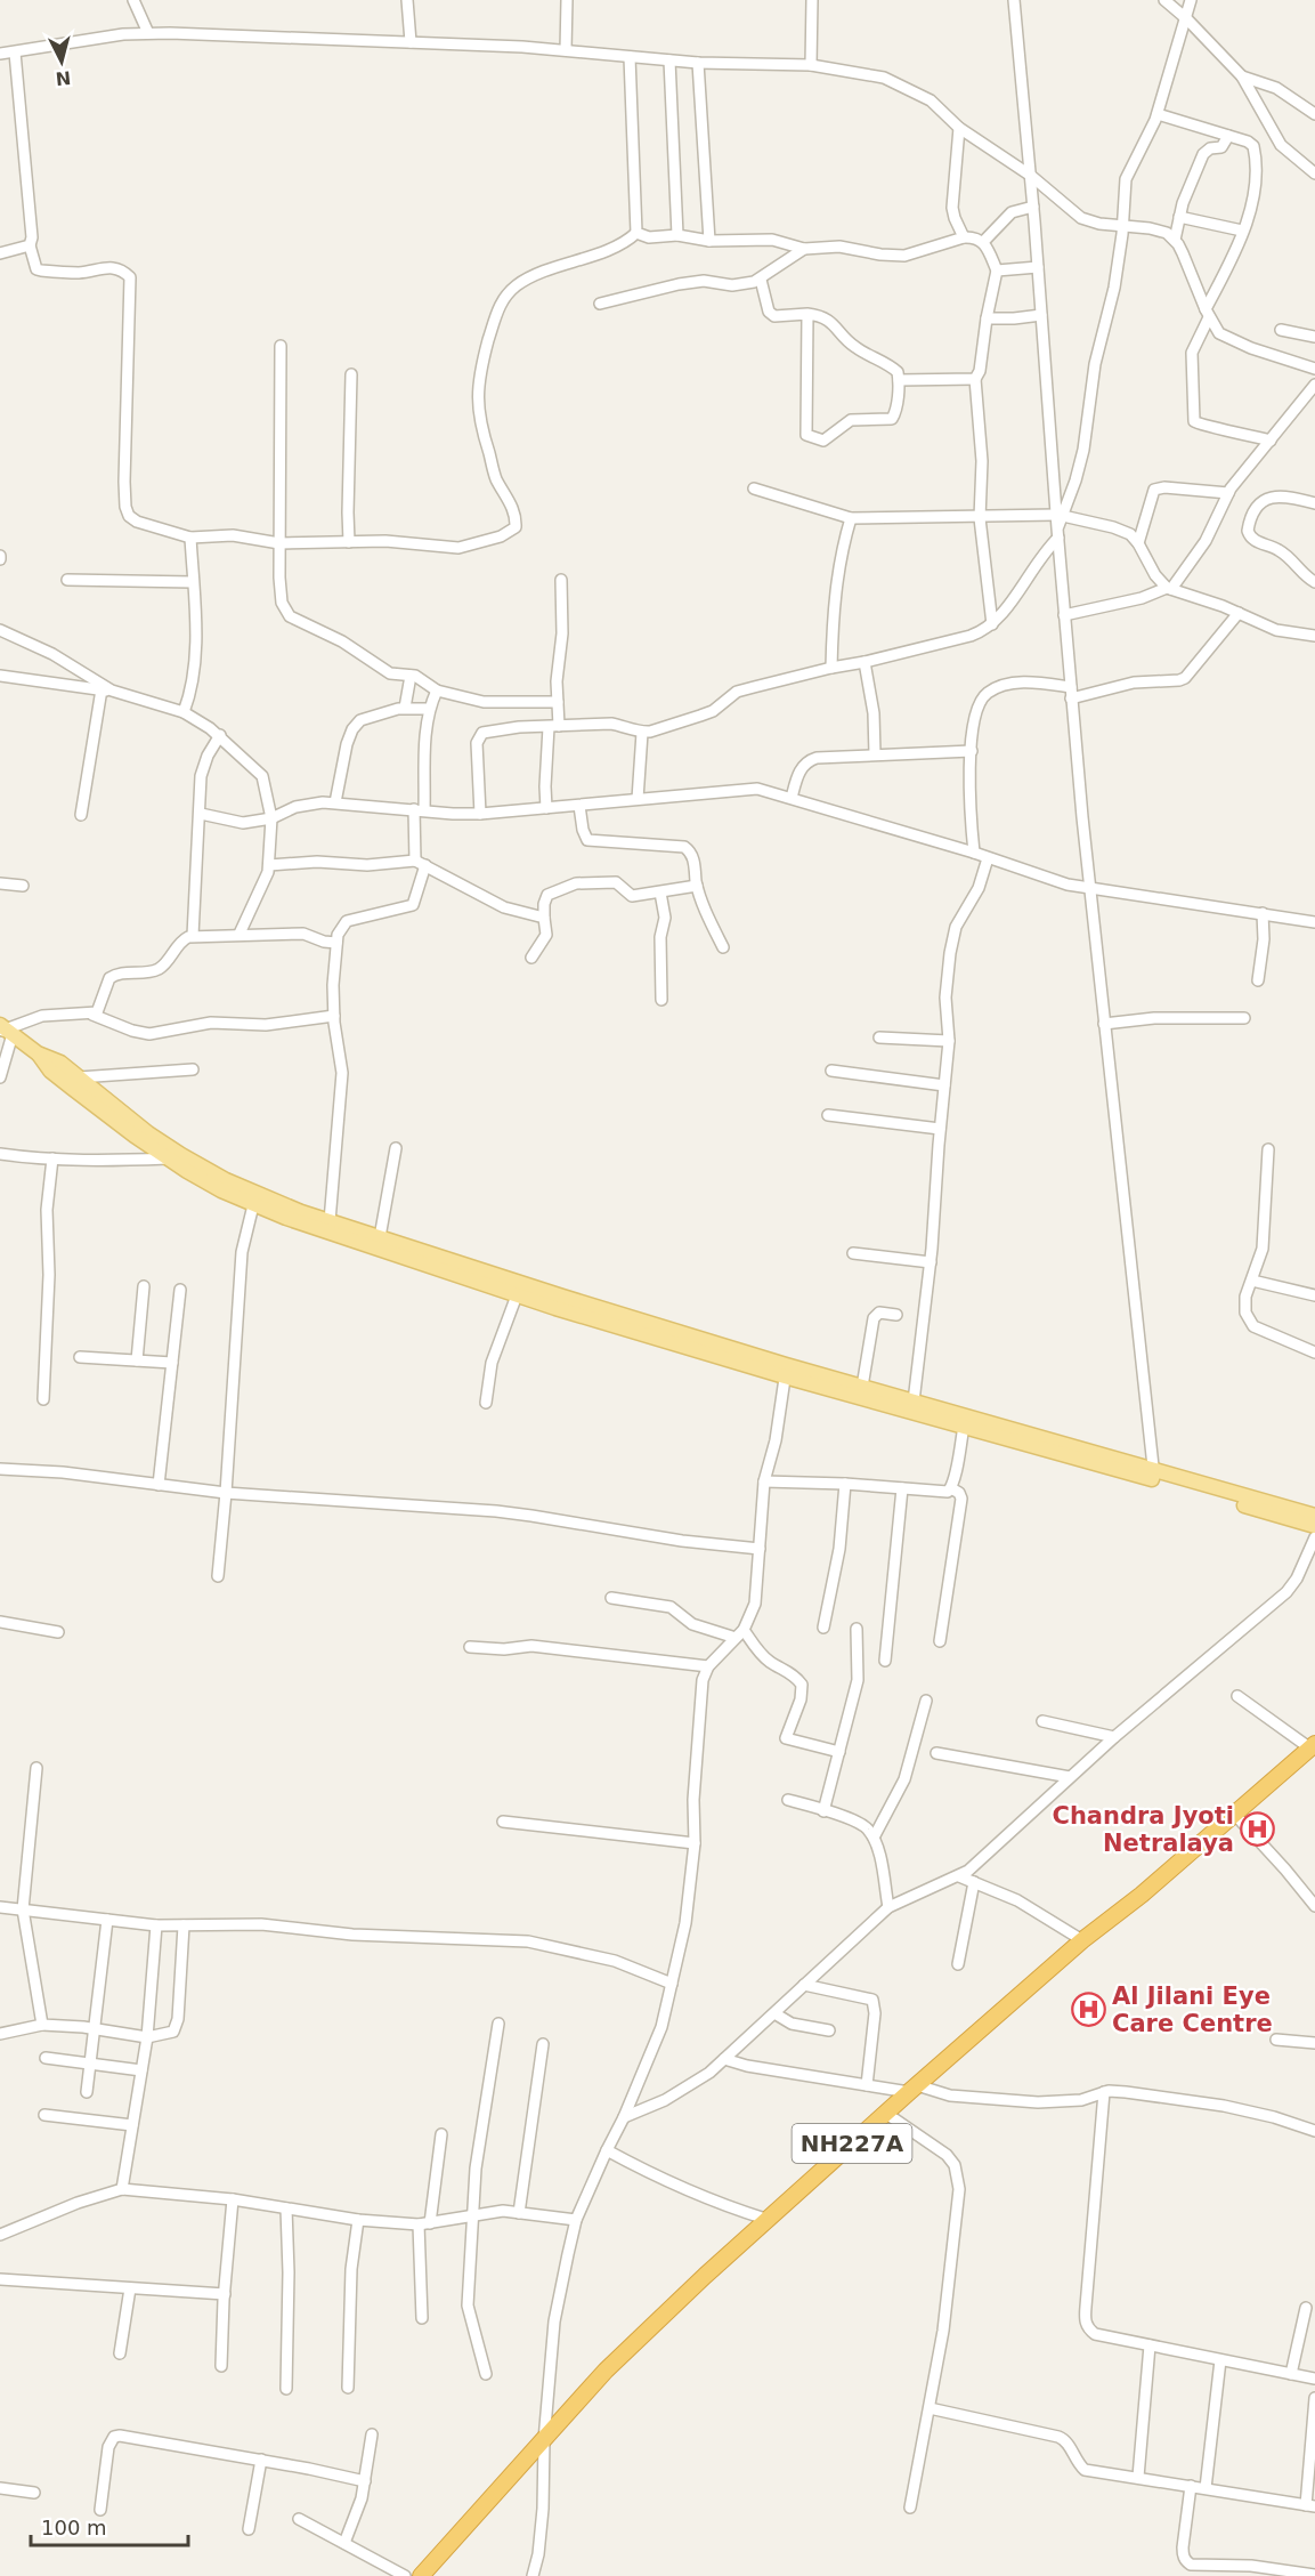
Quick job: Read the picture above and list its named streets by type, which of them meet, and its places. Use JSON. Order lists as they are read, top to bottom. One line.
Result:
{"streets":{"highway":["NH227A"]},"places":{"hospital":["Chandra Jyoti Netralaya","Al Jilani Eye Care Centre"]},"scale_bar":"100 m","north":"bottom"}
